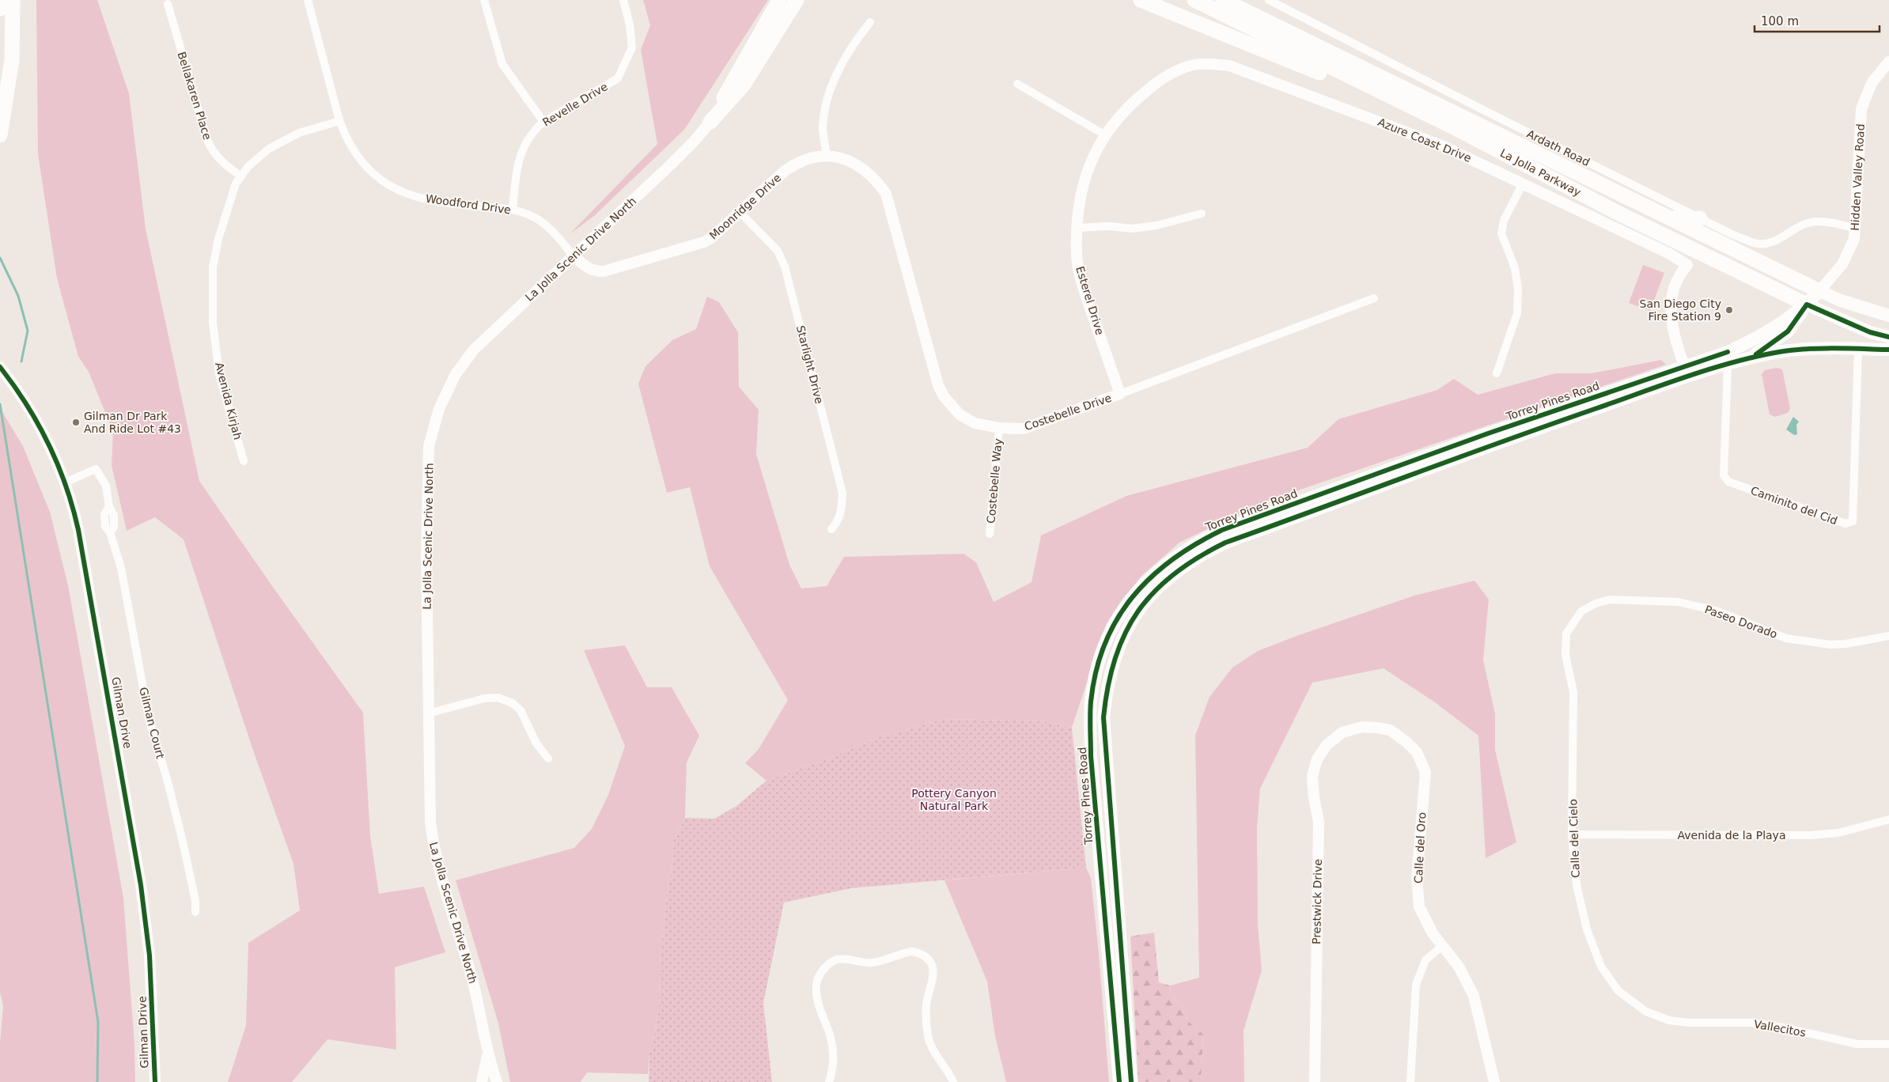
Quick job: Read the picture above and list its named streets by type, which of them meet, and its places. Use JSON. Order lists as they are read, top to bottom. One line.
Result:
{"streets":{"highway":["La Jolla Parkway"],"main road":["Torrey Pines Road"],"street":["Bellakaren Place","Revelle Drive","Azure Coast Drive","Ardath Road","Hidden Valley Road","Woodford Drive","Moonridge Drive","La Jolla Scenic Drive North","Esterel Drive","Starlight Drive","Avenida Kirjah","Costebelle Drive","Costebelle Way","Caminito del Cid","Paseo Dorado","Gilman Drive","Gilman Court","Avenida de la Playa","Calle del Cielo","Calle del Oro","Prestwick Drive","Vallecitos"]},"crossings":[["Bellakaren Place","Avenida Kirjah"],["Revelle Drive","Woodford Drive"],["Azure Coast Drive","Esterel Drive"],["Azure Coast Drive","Torrey Pines Road"],["Ardath Road","Hidden Valley Road"],["La Jolla Parkway","Hidden Valley Road"],["La Jolla Parkway","Torrey Pines Road"],["Hidden Valley Road","Torrey Pines Road"],["Woodford Drive","Moonridge Drive"],["Woodford Drive","La Jolla Scenic Drive North"],["Woodford Drive","Avenida Kirjah"],["Moonridge Drive","La Jolla Scenic Drive North"],["Moonridge Drive","Starlight Drive"],["Moonridge Drive","Costebelle Drive"],["Esterel Drive","Costebelle Drive"],["Torrey Pines Road","Caminito del Cid"],["Costebelle Drive","Costebelle Way"],["Paseo Dorado","Calle del Cielo"],["Gilman Drive","Gilman Court"],["Avenida de la Playa","Calle del Cielo"],["Calle del Cielo","Vallecitos"],["Calle del Oro","Prestwick Drive"]],"parks":["Pottery Canyon Natural Park"],"places":["San Diego City Fire Station 9","Gilman Dr Park And Ride Lot #43"],"scale_bar":"100 m"}
